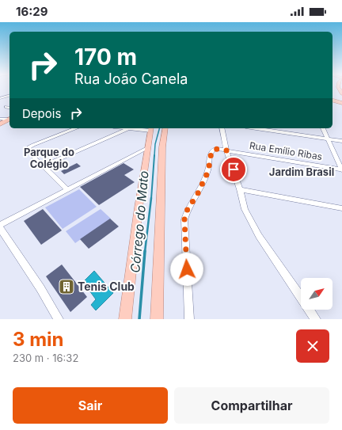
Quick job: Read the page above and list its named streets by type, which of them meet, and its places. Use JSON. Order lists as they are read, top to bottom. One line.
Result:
{"streets":{"street":["Rua Emílio Ribas"]},"districts":["Parque do Colégio","Jardim Brasil"],"water":["Córrego do Mato"],"places":{"building":["Tenis Club"]},"north":"top right","page":{"status":"16:29","turn":["170 m","Rua João Canela"],"then":"Depois","heading":["3 min","230 m · 16:32"],"buttons":["Sair","Compartilhar"]}}
